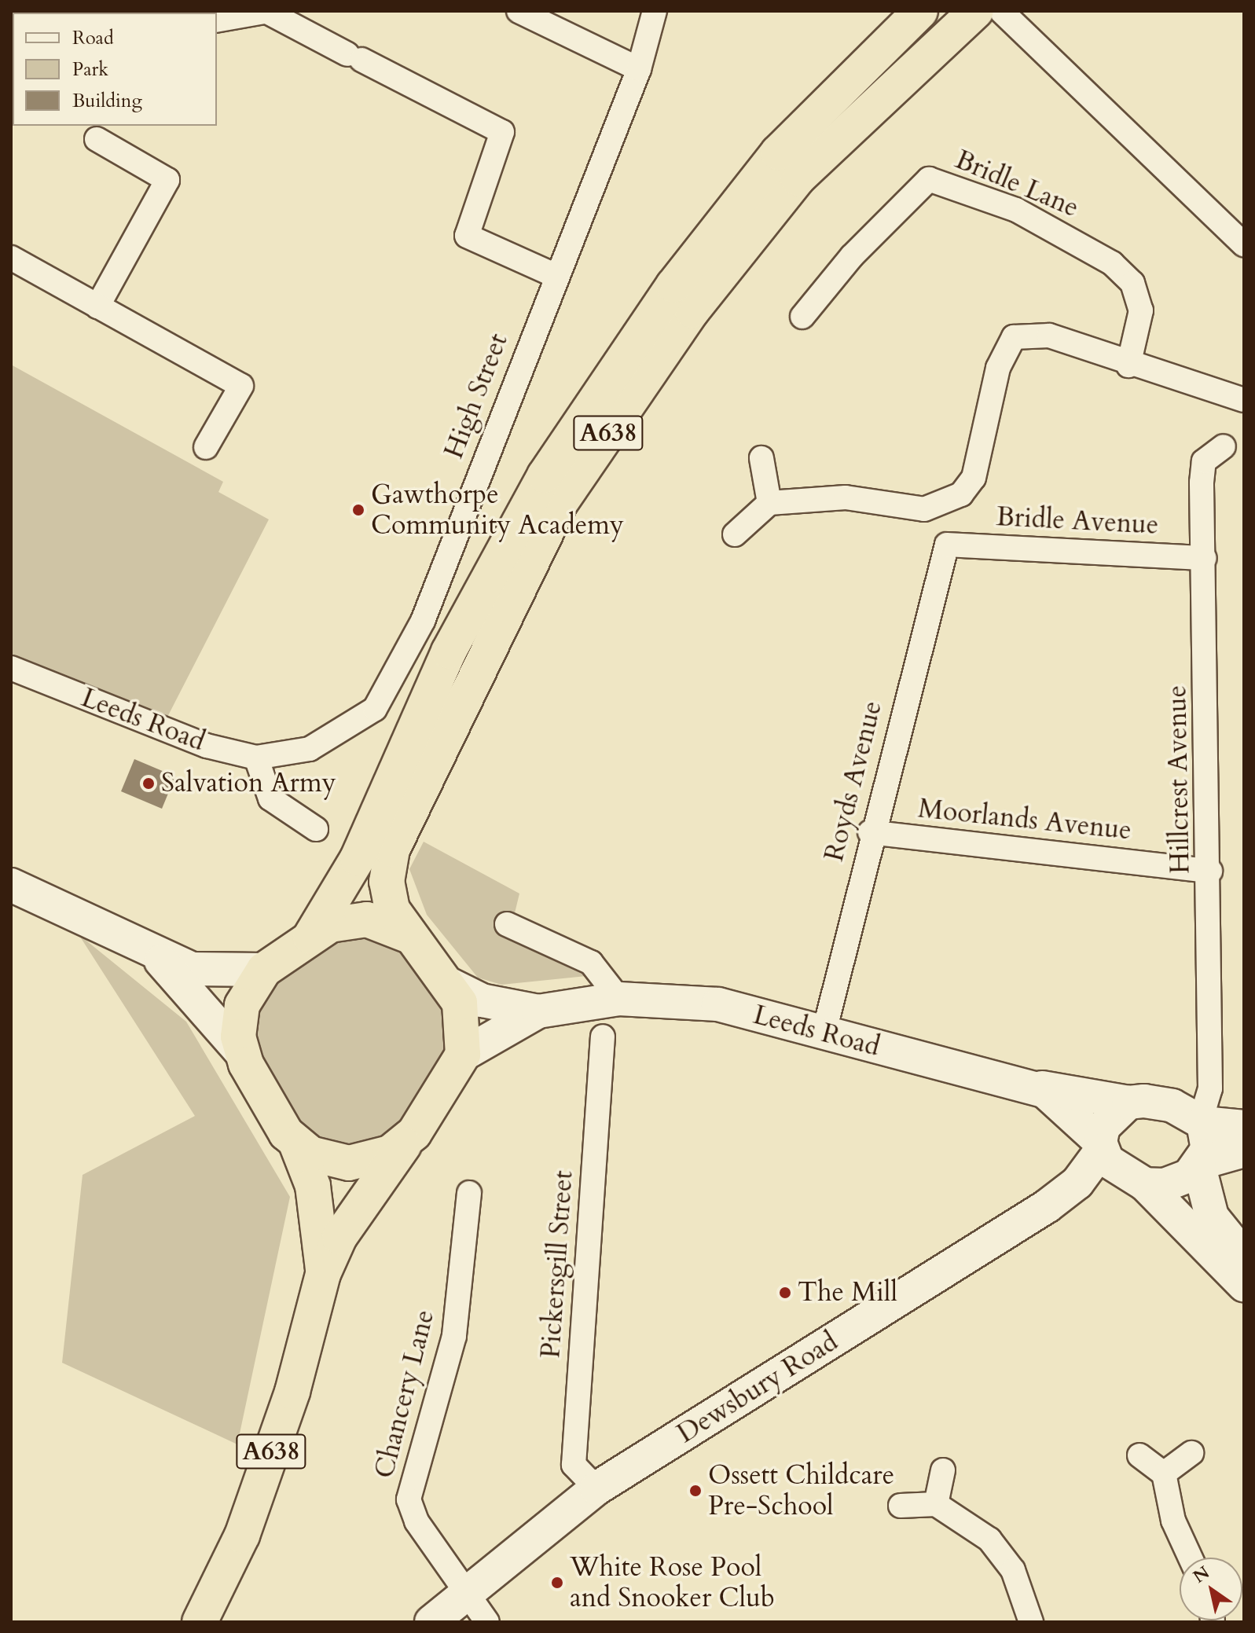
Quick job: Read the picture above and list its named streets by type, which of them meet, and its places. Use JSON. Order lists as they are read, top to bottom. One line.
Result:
{"streets":{"highway":["A638"],"main road":["Leeds Road","Dewsbury Road"],"street":["Bridle Lane","High Street","Bridle Avenue","Hillcrest Avenue","Royds Avenue","Moorlands Avenue","Pickersgill Street","Chancery Lane"]},"crossings":[["High Street","Leeds Road"],["A638","Leeds Road"],["Bridle Avenue","Hillcrest Avenue"],["Bridle Avenue","Royds Avenue"],["Leeds Road","Hillcrest Avenue"],["Leeds Road","Royds Avenue"],["Leeds Road","Dewsbury Road"],["Hillcrest Avenue","Moorlands Avenue"],["Hillcrest Avenue","Dewsbury Road"],["Royds Avenue","Moorlands Avenue"],["Pickersgill Street","Dewsbury Road"],["Dewsbury Road","Chancery Lane"]],"places":["Gawthorpe Community Academy","Salvation Army","The Mill","Ossett Childcare Pre-School","White Rose Pool and Snooker Club"],"legend":["Road","Park","Building"],"north":"top left"}
